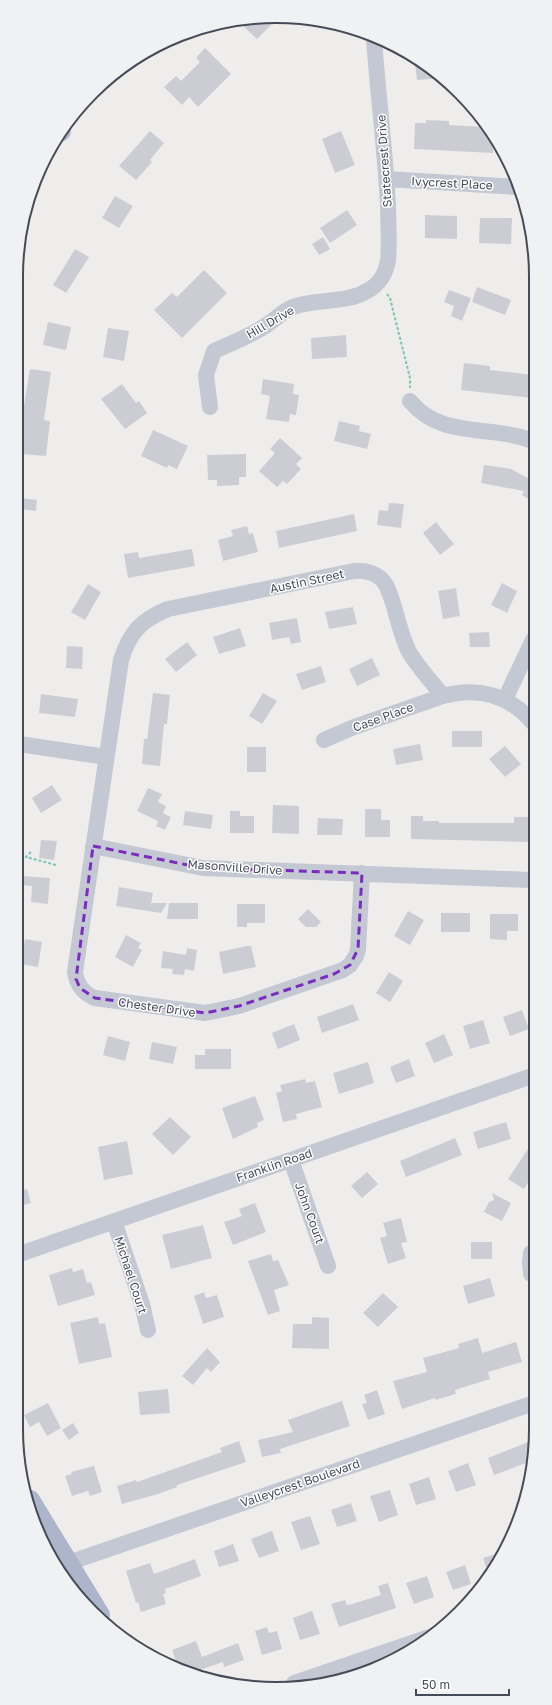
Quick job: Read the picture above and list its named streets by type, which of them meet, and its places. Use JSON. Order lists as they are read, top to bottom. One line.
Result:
{"streets":{"street":["Statecrest Drive","Ivycrest Place","Hill Drive","Austin Street","Case Place","Masonville Drive","Chester Drive","Franklin Road","John Court","Michael Court","Valleycrest Boulevard"]},"crossings":[["Statecrest Drive","Ivycrest Place"],["Statecrest Drive","Hill Drive"],["Austin Street","Case Place"],["Masonville Drive","Chester Drive"],["Franklin Road","John Court"],["Franklin Road","Michael Court"]],"scale_bar":"50 m"}
